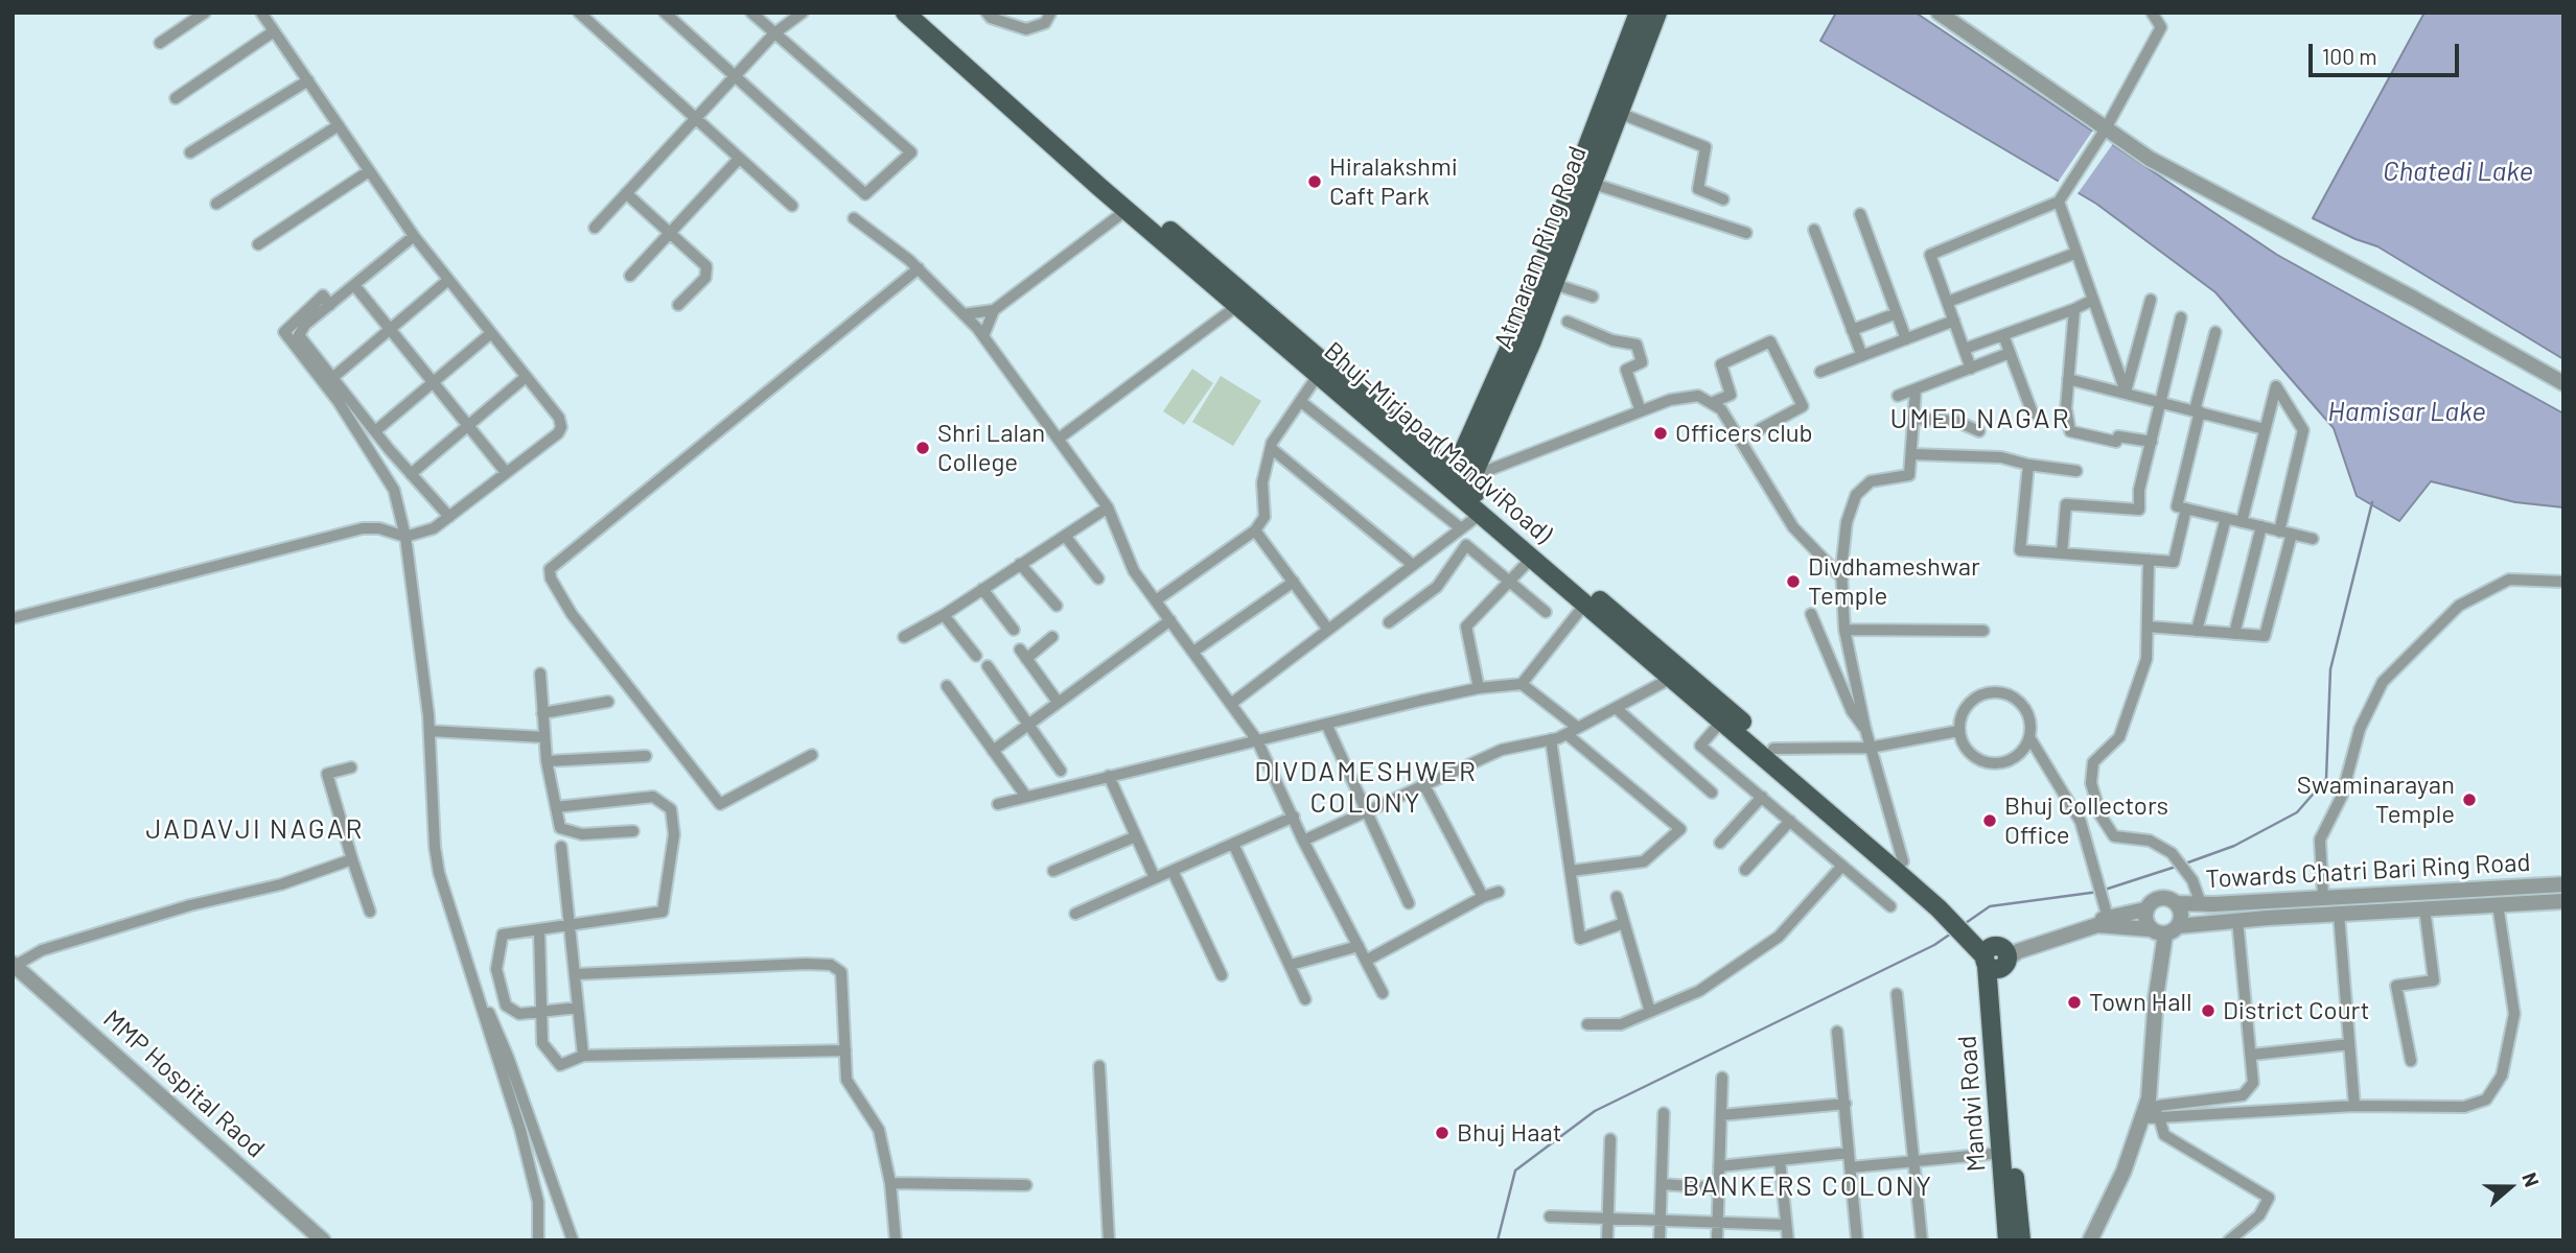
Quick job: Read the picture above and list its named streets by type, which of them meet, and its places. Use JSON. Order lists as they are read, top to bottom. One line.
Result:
{"streets":{"main road":["Atmaram Ring Road","Bhuj-Mirjapar(MandviRoad)","Mandvi Road"],"street":["Towards Chatri Bari Ring Road","MMP Hospital Raod"]},"crossings":[["Atmaram Ring Road","Bhuj-Mirjapar(MandviRoad)"]],"districts":["UMED NAGAR","DIVDAMESHWER COLONY","JADAVJI NAGAR","BANKERS COLONY"],"water":["Chatedi Lake","Hamisar Lake"],"places":["Hiralakshmi Caft Park","Officers club","Shri Lalan College","Divdhameshwar Temple","Swaminarayan Temple","Bhuj Collectors Office","Town Hall","District Court","Bhuj Haat"],"scale_bar":"100 m","north":"right"}
